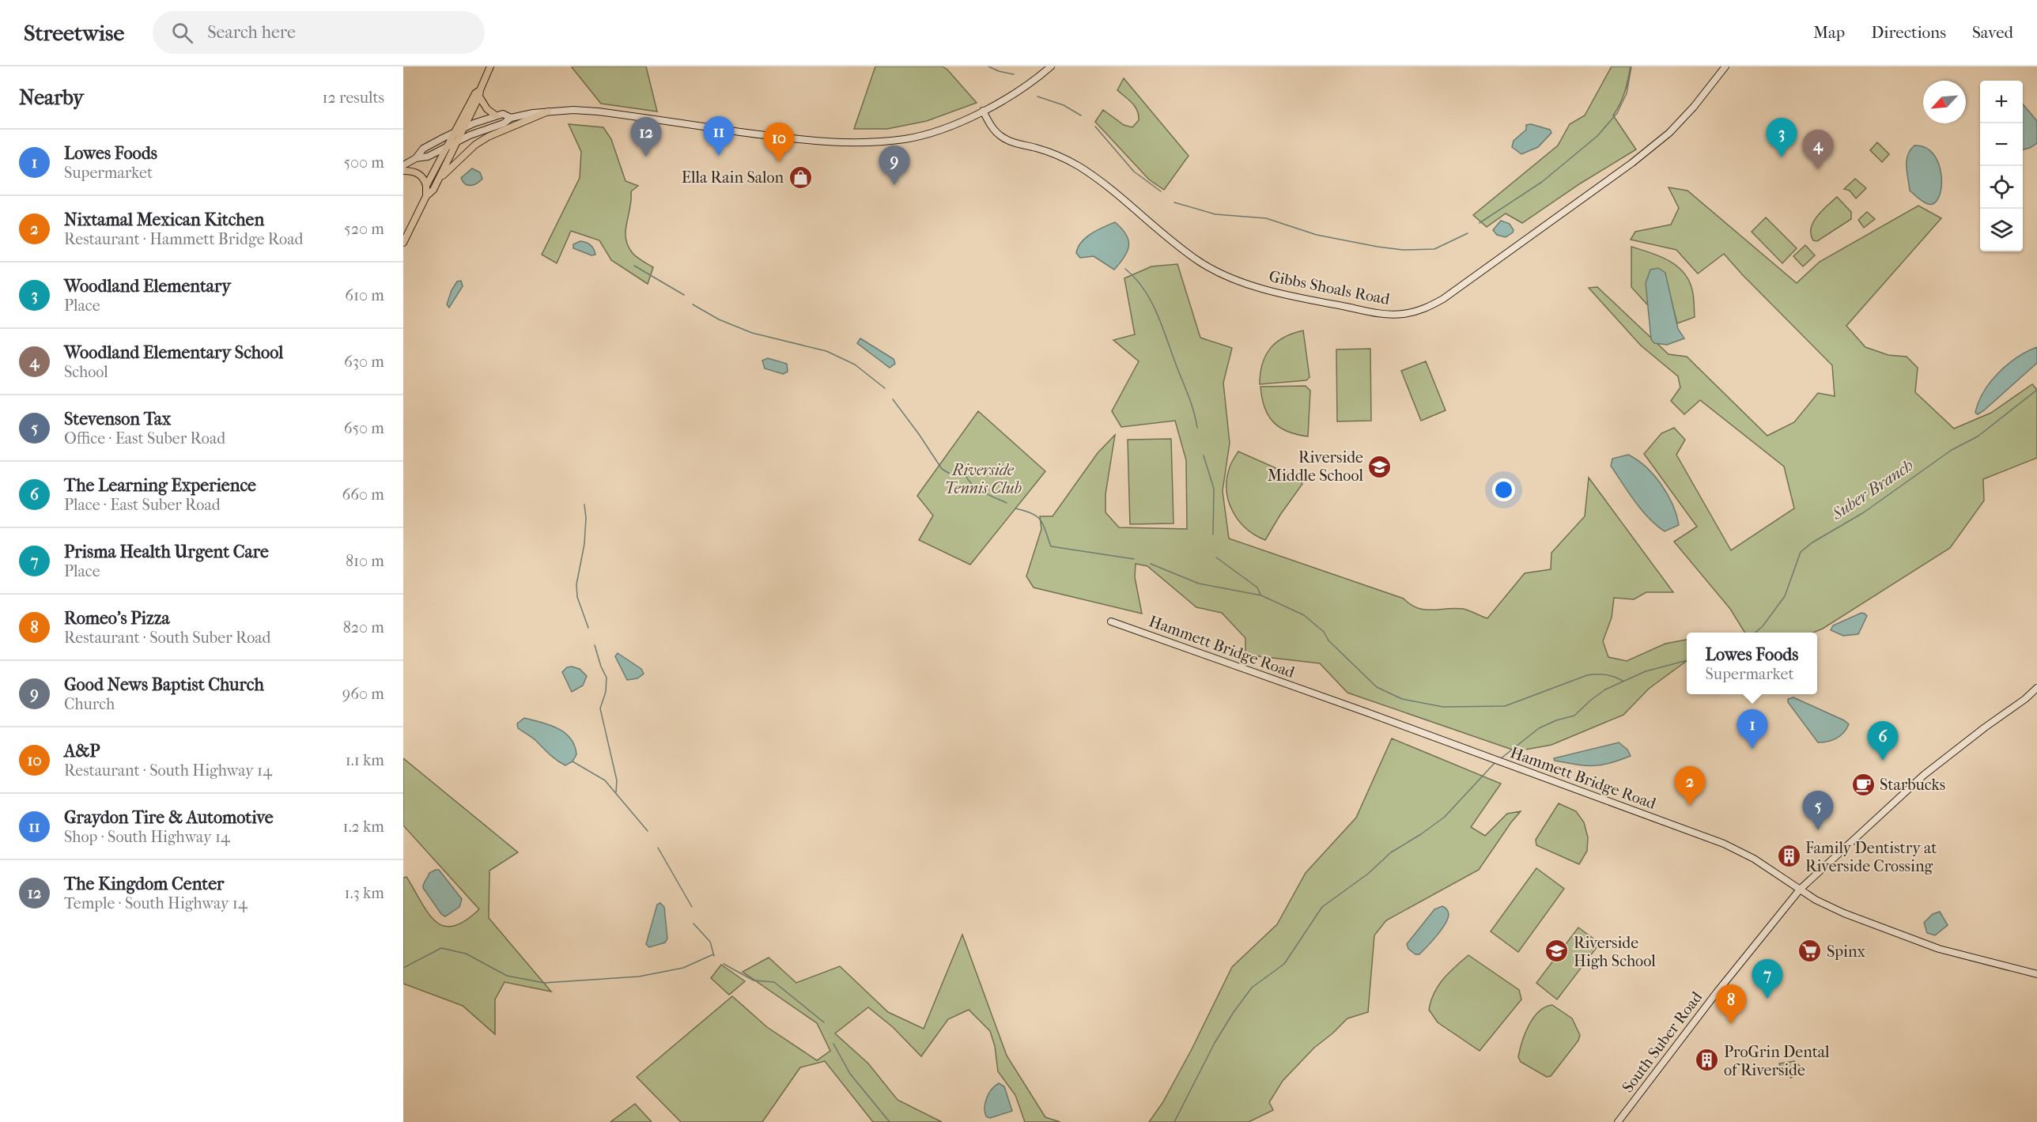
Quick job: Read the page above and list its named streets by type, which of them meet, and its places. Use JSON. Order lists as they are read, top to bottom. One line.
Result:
{"streets":{"street":["Gibbs Shoals Road","Hammett Bridge Road","South Suber Road"]},"crossings":[["Hammett Bridge Road","South Suber Road"]],"water":["Suber Branch"],"parks":["Riverside Tennis Club"],"places":{"shop":["Ella Rain Salon"],"school or university":["Riverside Middle School","Riverside High School"],"cafe":["Starbucks"],"building":["Family Dentistry at Riverside Crossing","ProGrin Dental of Riverside"],"supermarket":["Spinx"]},"north":"bottom left","page":{"header":"Streetwise","search":"Search here","nav":["Map","Directions","Saved"],"heading":["Nearby","12 results"],"map_buttons":["+","−"],"pins":["11","12","3","10","4","9","1","6","2","5","7","8"],"list":[{"mark":"1","name":"Lowes Foods","note":"Supermarket","value":"500 m"},{"mark":"2","name":"Nixtamal Mexican Kitchen","note":"Restaurant · Hammett Bridge Road","value":"520 m"},{"mark":"3","name":"Woodland Elementary","note":"Place","value":"610 m"},{"mark":"4","name":"Woodland Elementary School","note":"School","value":"630 m"},{"mark":"5","name":"Stevenson Tax","note":"Office · East Suber Road","value":"650 m"},{"mark":"6","name":"The Learning Experience","note":"Place · East Suber Road","value":"660 m"},{"mark":"7","name":"Prisma Health Urgent Care","note":"Place","value":"810 m"},{"mark":"8","name":"Romeo's Pizza","note":"Restaurant · South Suber Road","value":"820 m"},{"mark":"9","name":"Good News Baptist Church","note":"Church","value":"960 m"},{"mark":"10","name":"A&P","note":"Restaurant · South Highway 14","value":"1.1 km"},{"mark":"11","name":"Graydon Tire & Automotive","note":"Shop · South Highway 14","value":"1.2 km"},{"mark":"12","name":"The Kingdom Center","note":"Temple · South Highway 14","value":"1.3 km"}],"popup":["Lowes Foods","Supermarket"]}}
